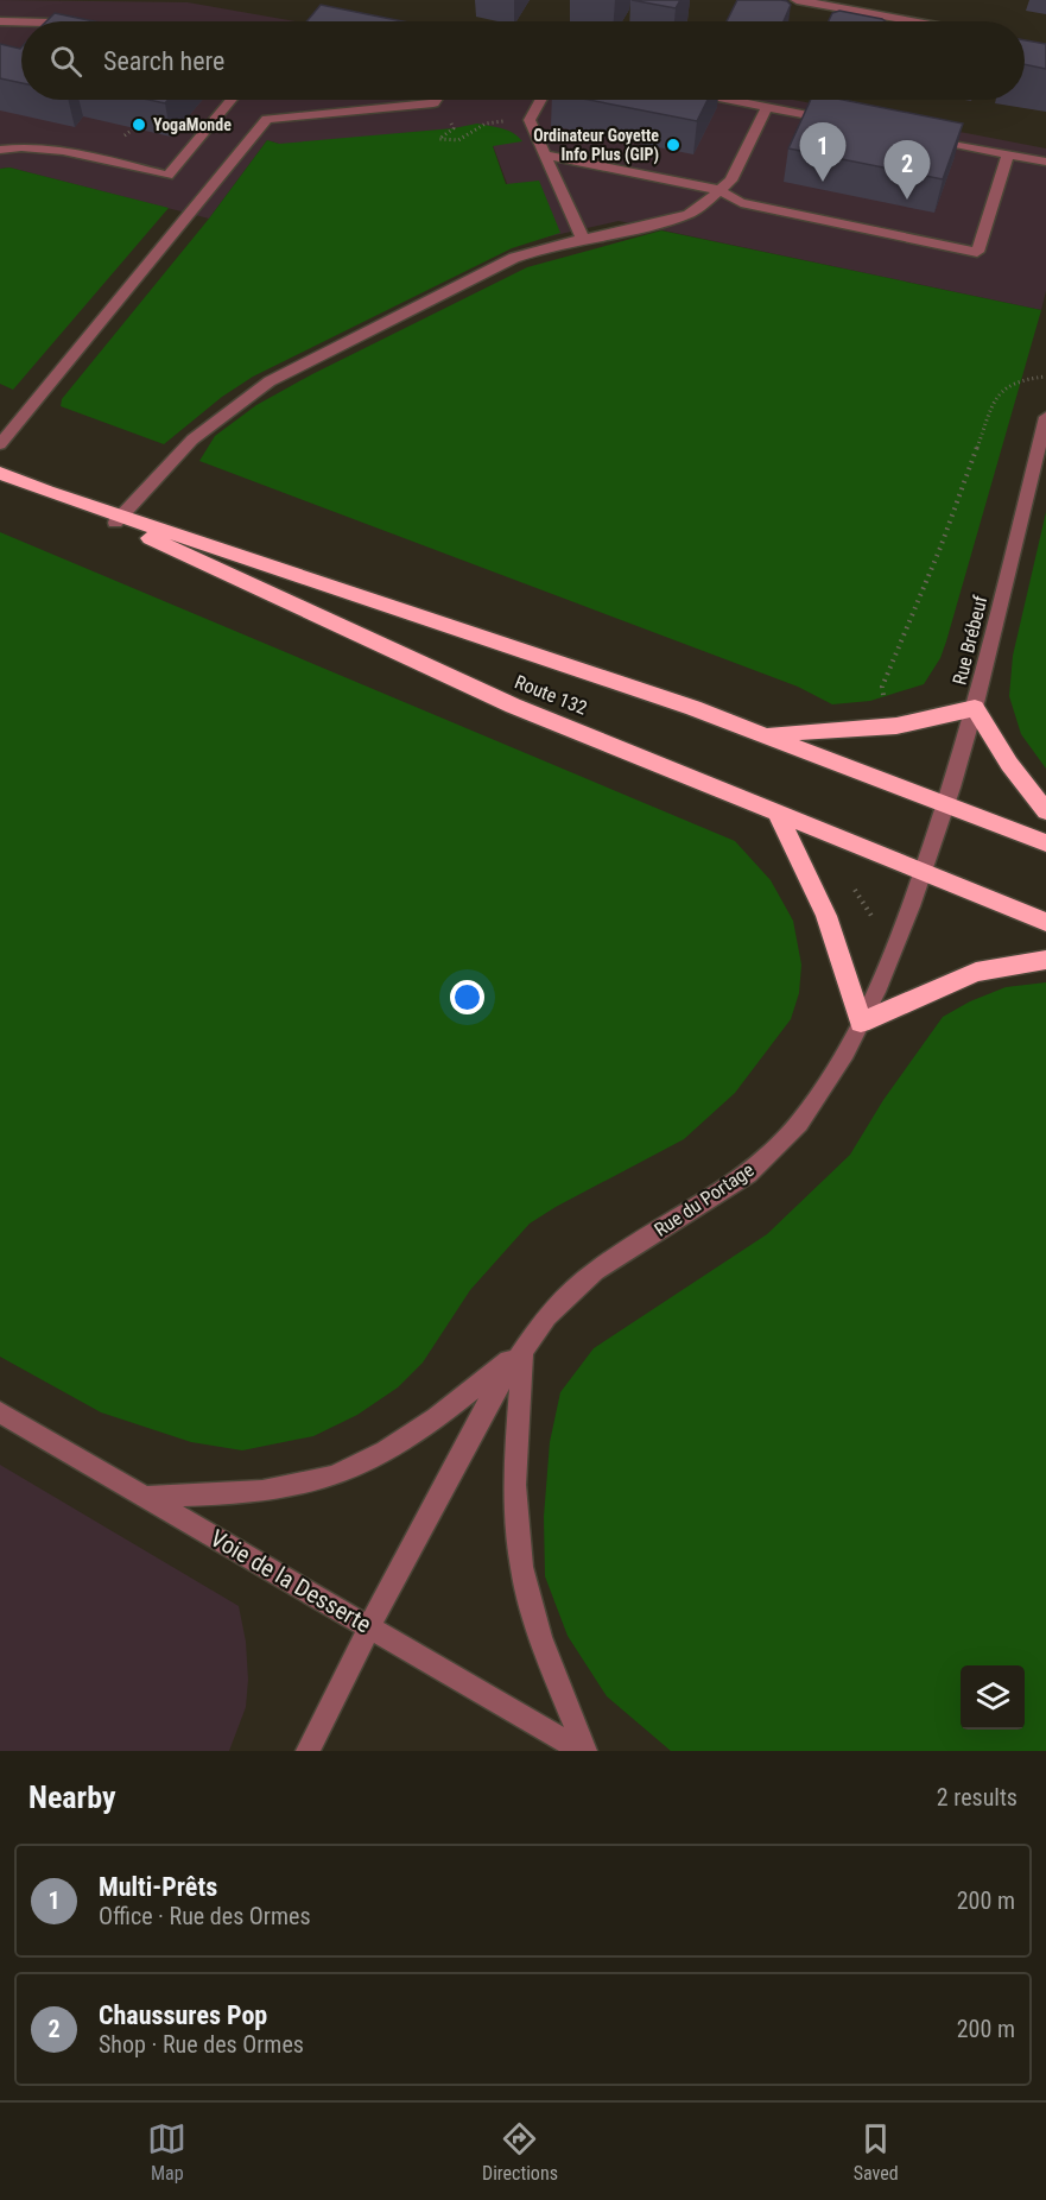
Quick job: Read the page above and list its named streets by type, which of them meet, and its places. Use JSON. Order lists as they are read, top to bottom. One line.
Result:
{"streets":{"highway":["Route 132"],"street":["Rue Brébeuf","Rue du Portage","Voie de la Desserte"]},"crossings":[["Rue Brébeuf","Route 132"],["Rue Brébeuf","Rue du Portage"],["Route 132","Rue du Portage"],["Rue du Portage","Voie de la Desserte"]],"places":["YogaMonde","Ordinateur Goyette Info Plus (GIP)"],"page":{"search":"Search here","pins":["1","2"],"heading":["Nearby","2 results"],"list":[{"mark":"1","name":"Multi-Prêts","note":"Office · Rue des Ormes","value":"200 m"},{"mark":"2","name":"Chaussures Pop","note":"Shop · Rue des Ormes","value":"200 m"}],"nav":["Map","Directions","Saved"]}}
